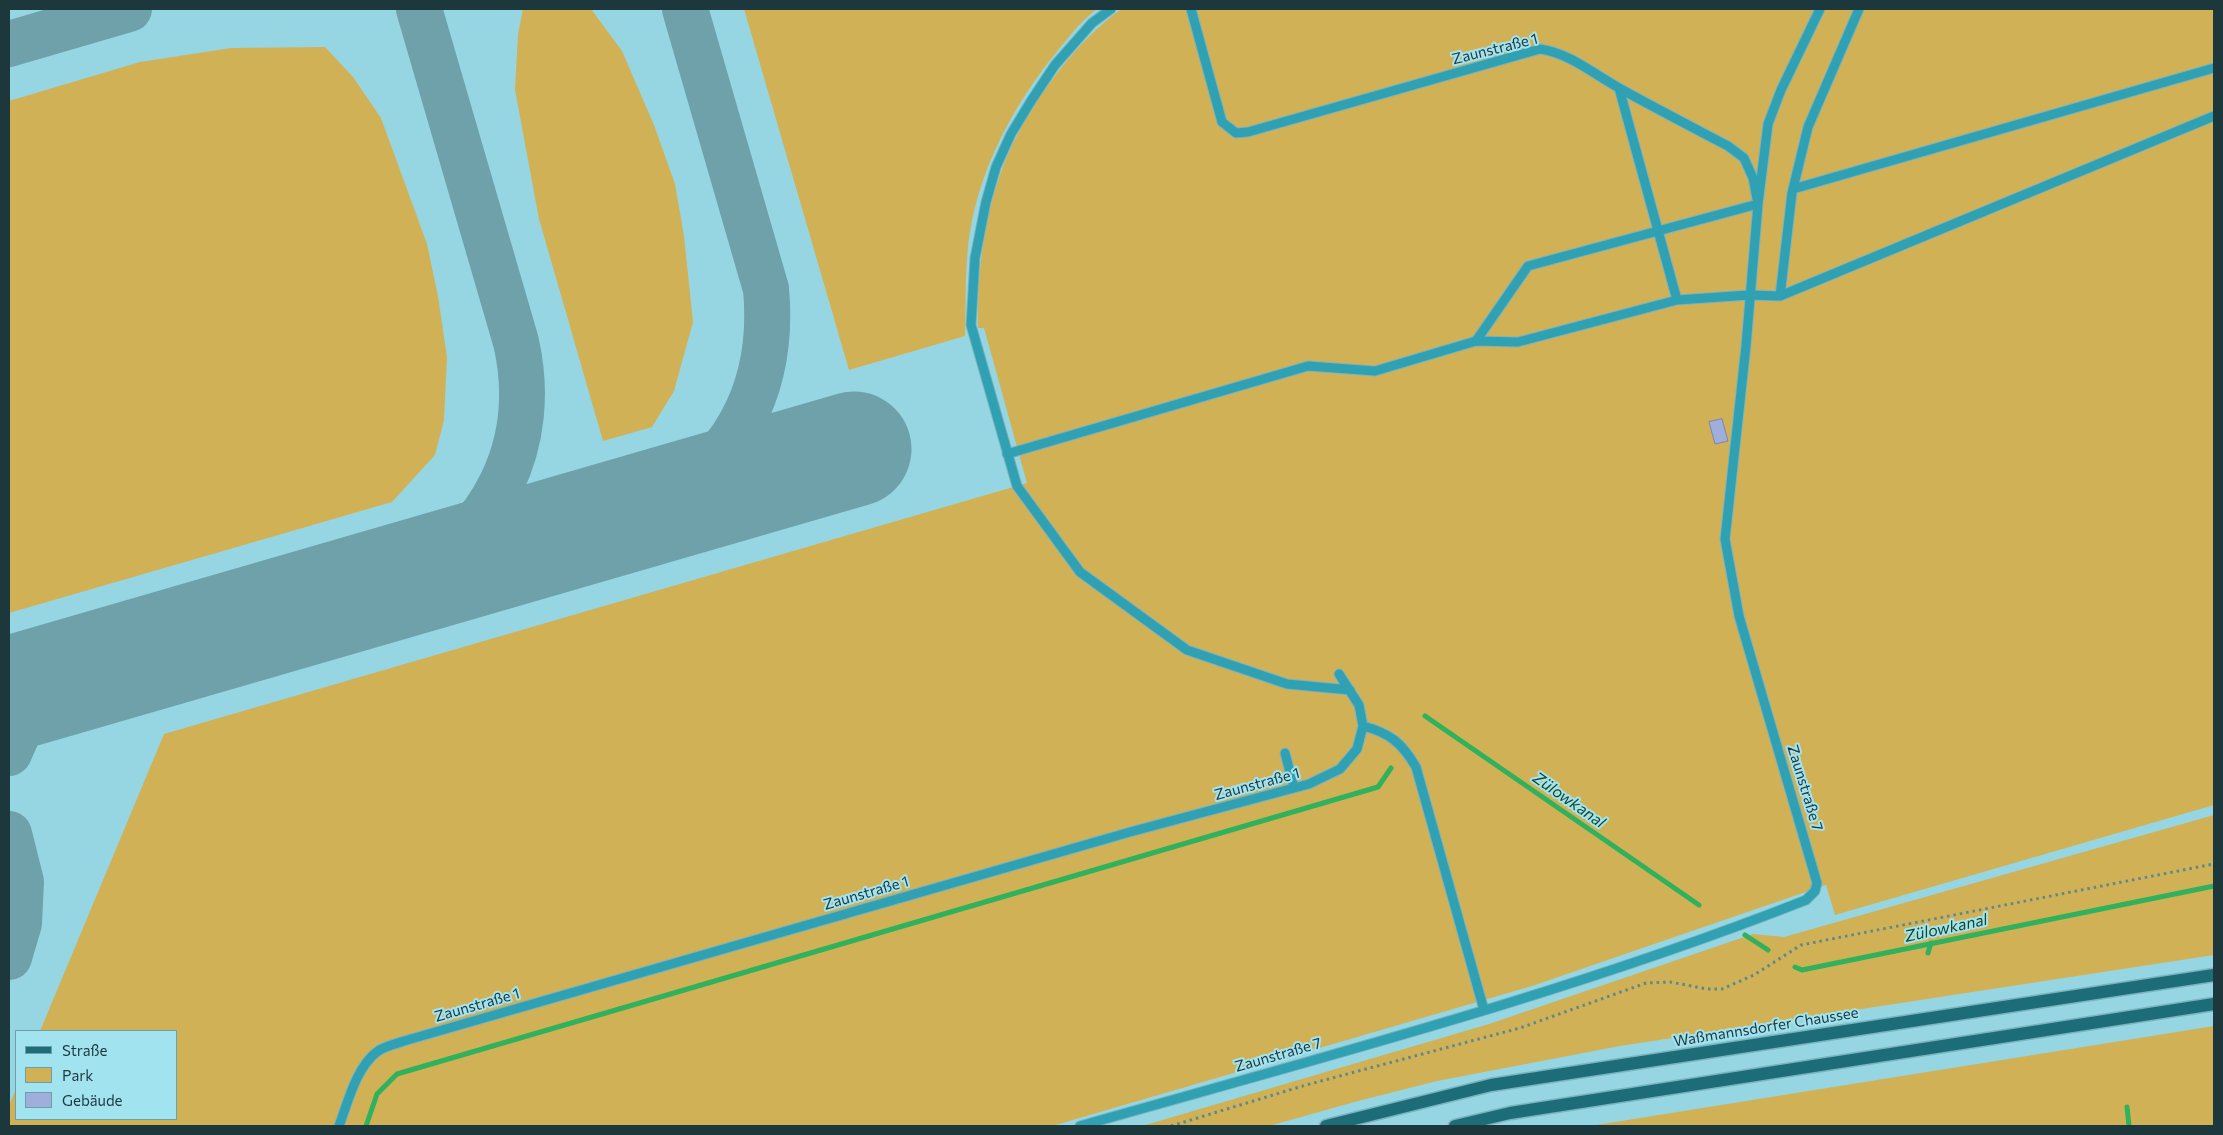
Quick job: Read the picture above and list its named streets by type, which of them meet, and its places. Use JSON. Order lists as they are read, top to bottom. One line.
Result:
{"streets":{"main road":["Waßmannsdorfer Chaussee"],"lane":["Zaunstraße 1","Zaunstraße 7"]},"crossings":[["Zaunstraße 1","Zaunstraße 7"]],"water":["Zülowkanal"],"legend":["Straße","Park","Gebäude"]}
